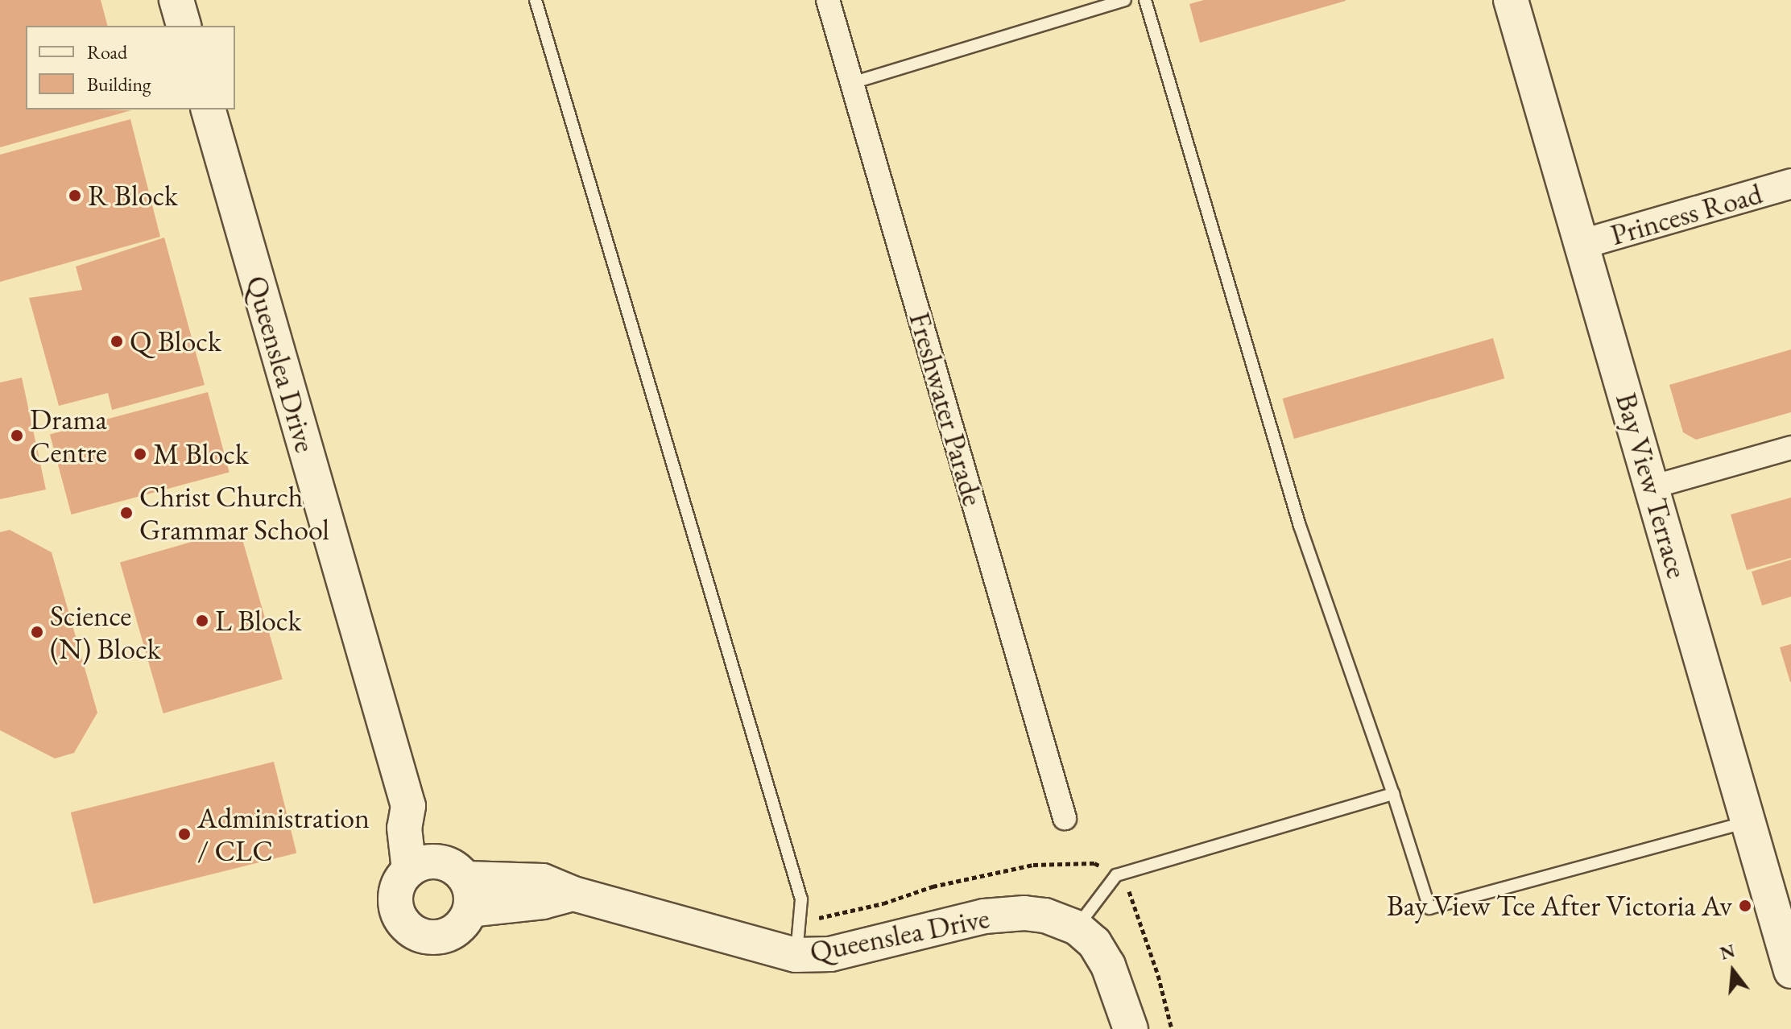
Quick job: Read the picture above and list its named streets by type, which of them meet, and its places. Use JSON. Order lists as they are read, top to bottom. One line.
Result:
{"streets":{"main road":["Queenslea Drive","Bay View Terrace"],"street":["Princess Road","Freshwater Parade"]},"crossings":[["Princess Road","Bay View Terrace"]],"places":["R Block","Q Block","Drama Centre","M Block","Christ Church Grammar School","L Block","Science (N) Block","Administration / CLC","Bay View Tce After Victoria Av"],"legend":["Road","Building"],"north":"top"}
